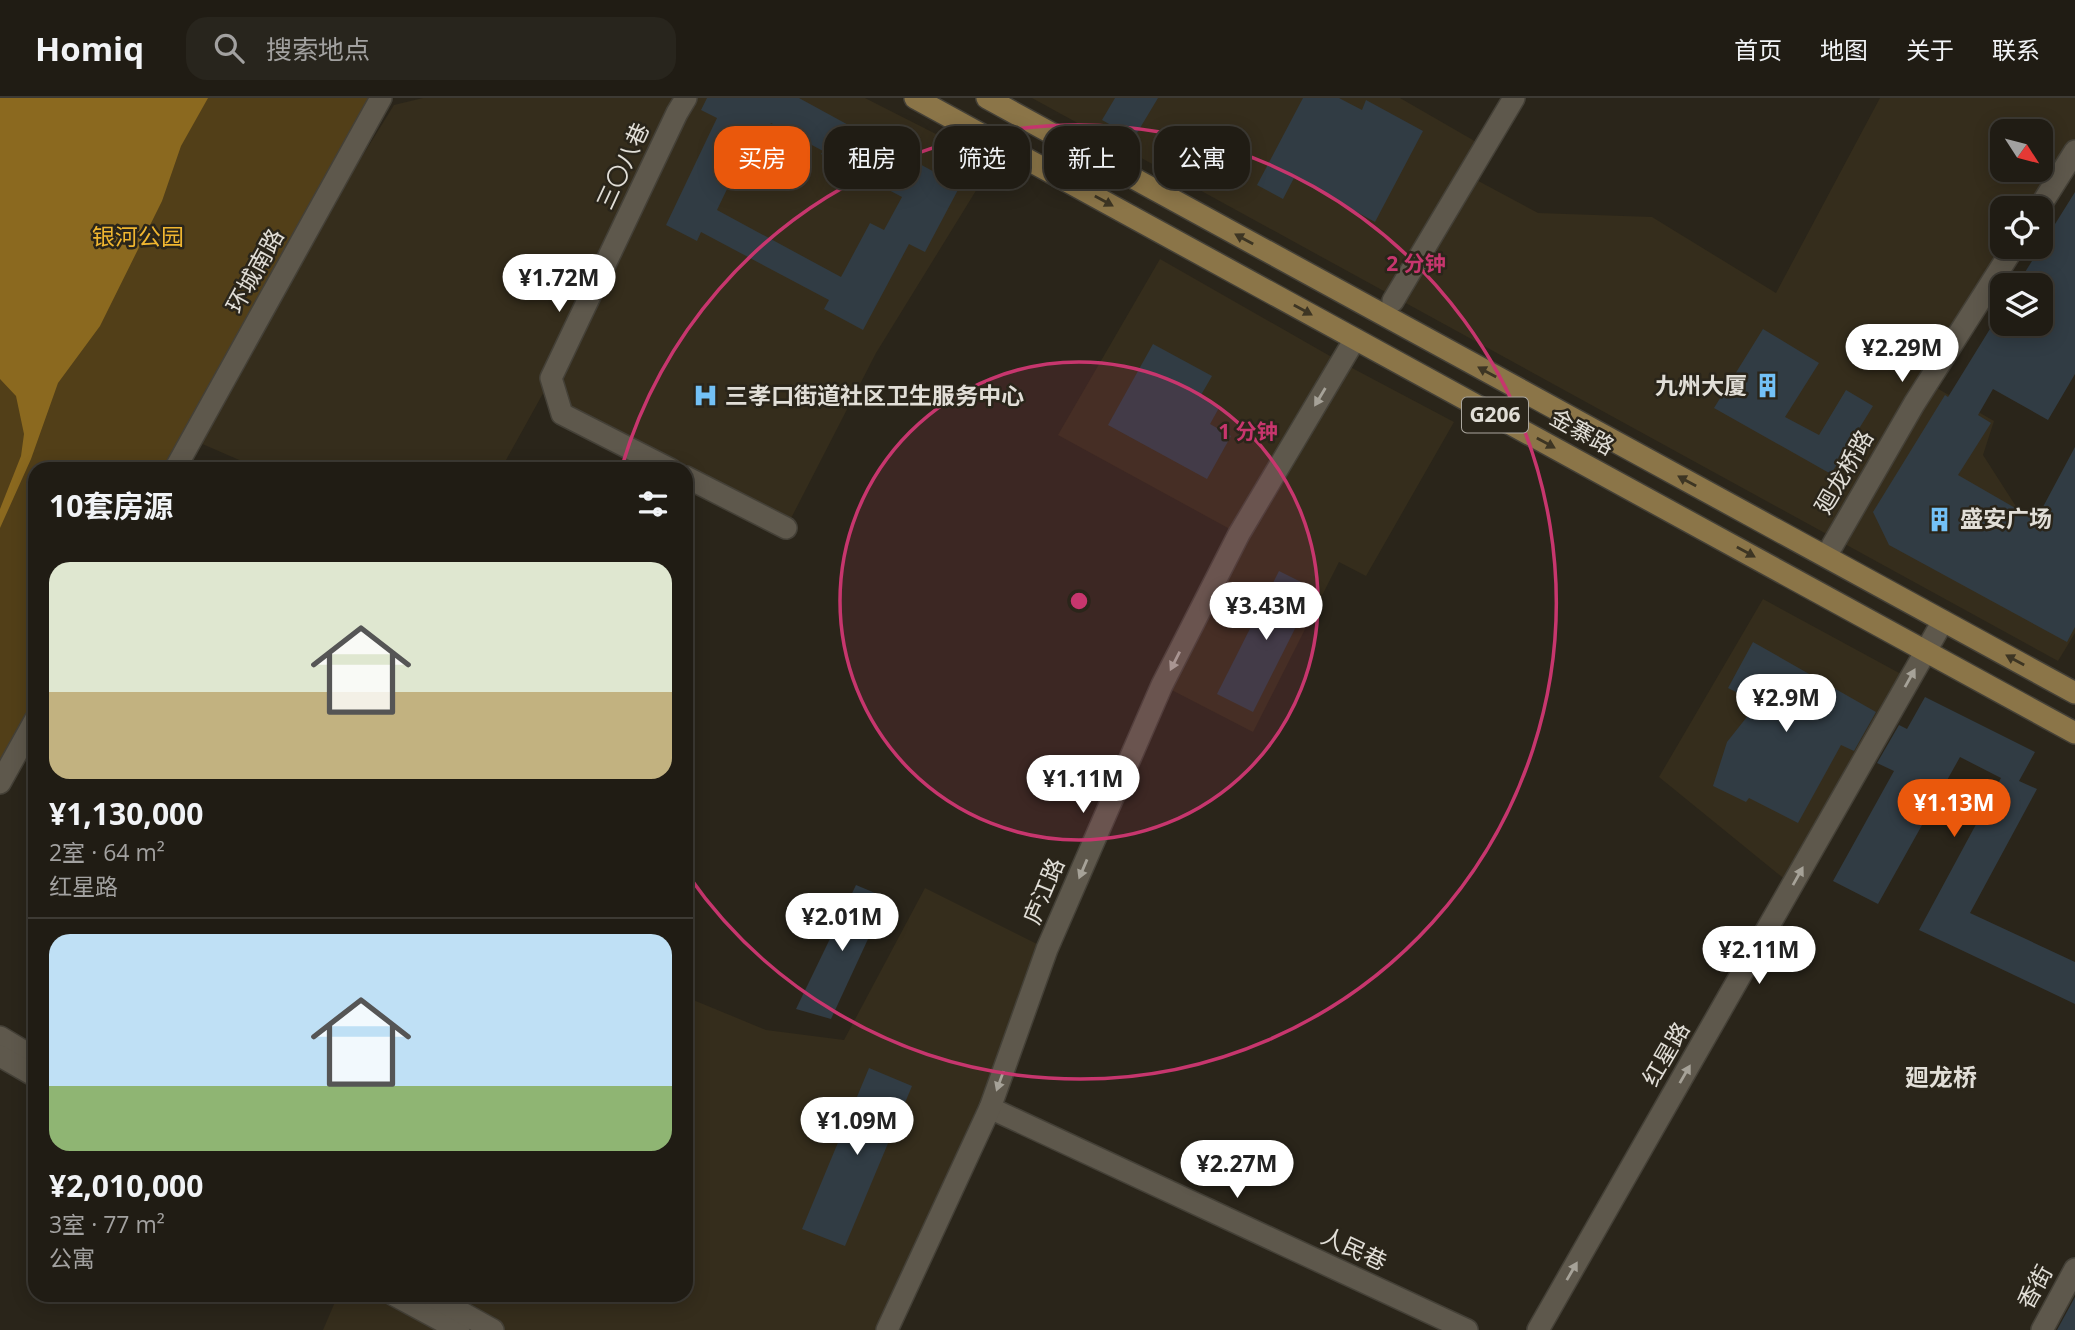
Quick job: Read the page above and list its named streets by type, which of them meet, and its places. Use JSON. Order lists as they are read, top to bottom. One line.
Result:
{"streets":{"main road":["G206","金寨路"],"street":["三〇八巷","环城南路","廻龙桥路","庐江路","红星路","人民巷","香街"]},"crossings":[["金寨路","庐江路"],["金寨路","红星路"],["庐江路","人民巷"]],"one_way":["庐江路","红星路"],"districts":["廻龙桥"],"parks":["银河公园"],"places":{"building":["九州大厦","盛安广场"],"hospital":["三孝口街道社区卫生服务中心"]},"north":"bottom right","page":{"header":"Homiq","search":"搜索地点","nav":["首页","地图","关于","联系"],"chip":["买房","租房","筛选","新上","公寓"],"price":["¥1.72M","¥2.29M","¥3.43M","¥2.9M","¥1.11M","¥1.13M","¥2.01M","¥2.11M","¥1.09M","¥2.27M"],"heading":"10套房源","list":[{"name":"¥1,130,000","note":"2室 · 64 m² · 红星路"},{"name":"¥2,010,000","note":"3室 · 77 m² · 公寓"}]},"rings":["2 分钟","1 分钟"]}
